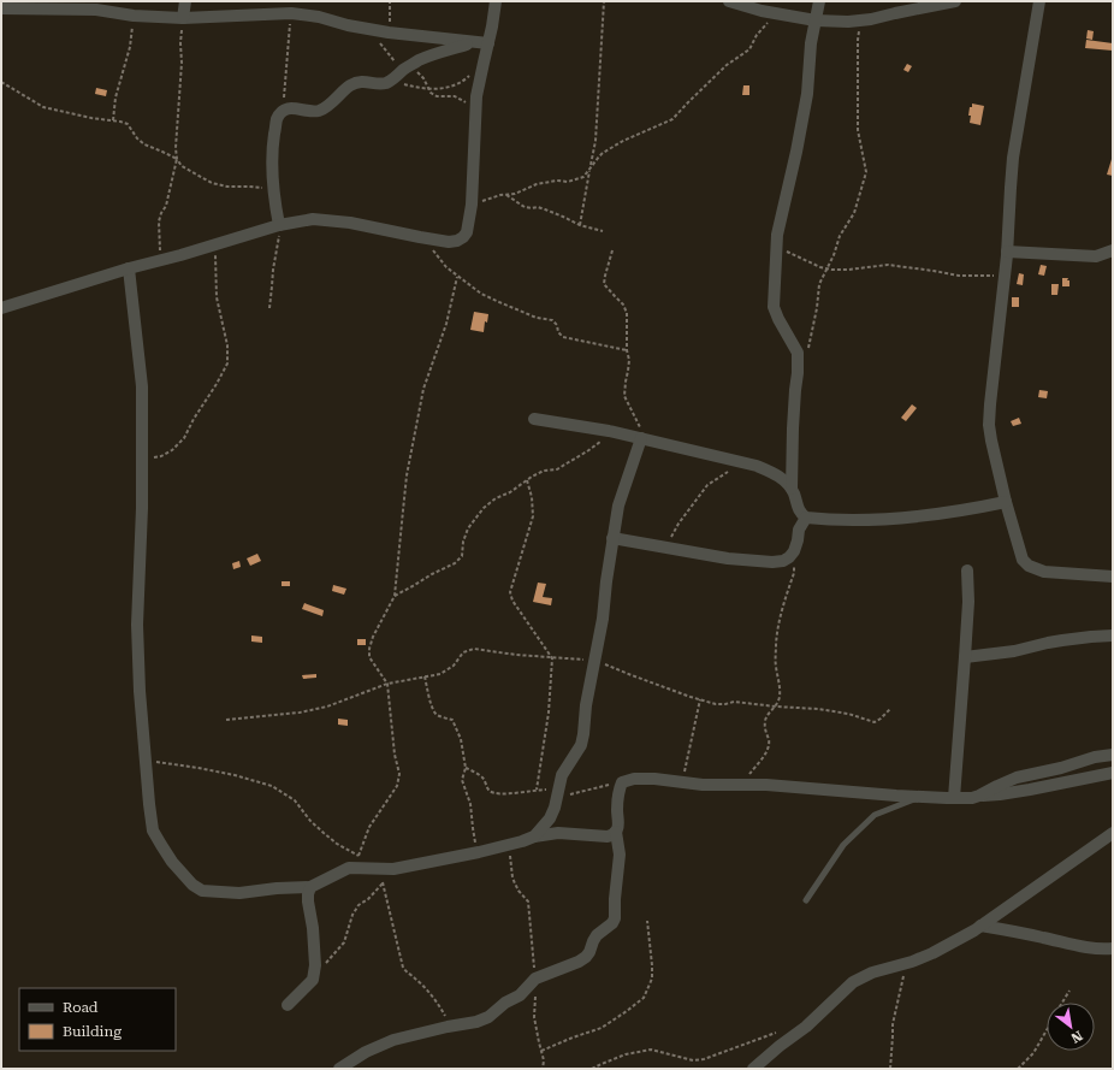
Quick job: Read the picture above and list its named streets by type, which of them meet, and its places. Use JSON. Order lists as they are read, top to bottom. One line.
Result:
{"legend":["Road","Building"],"north":"bottom right"}
